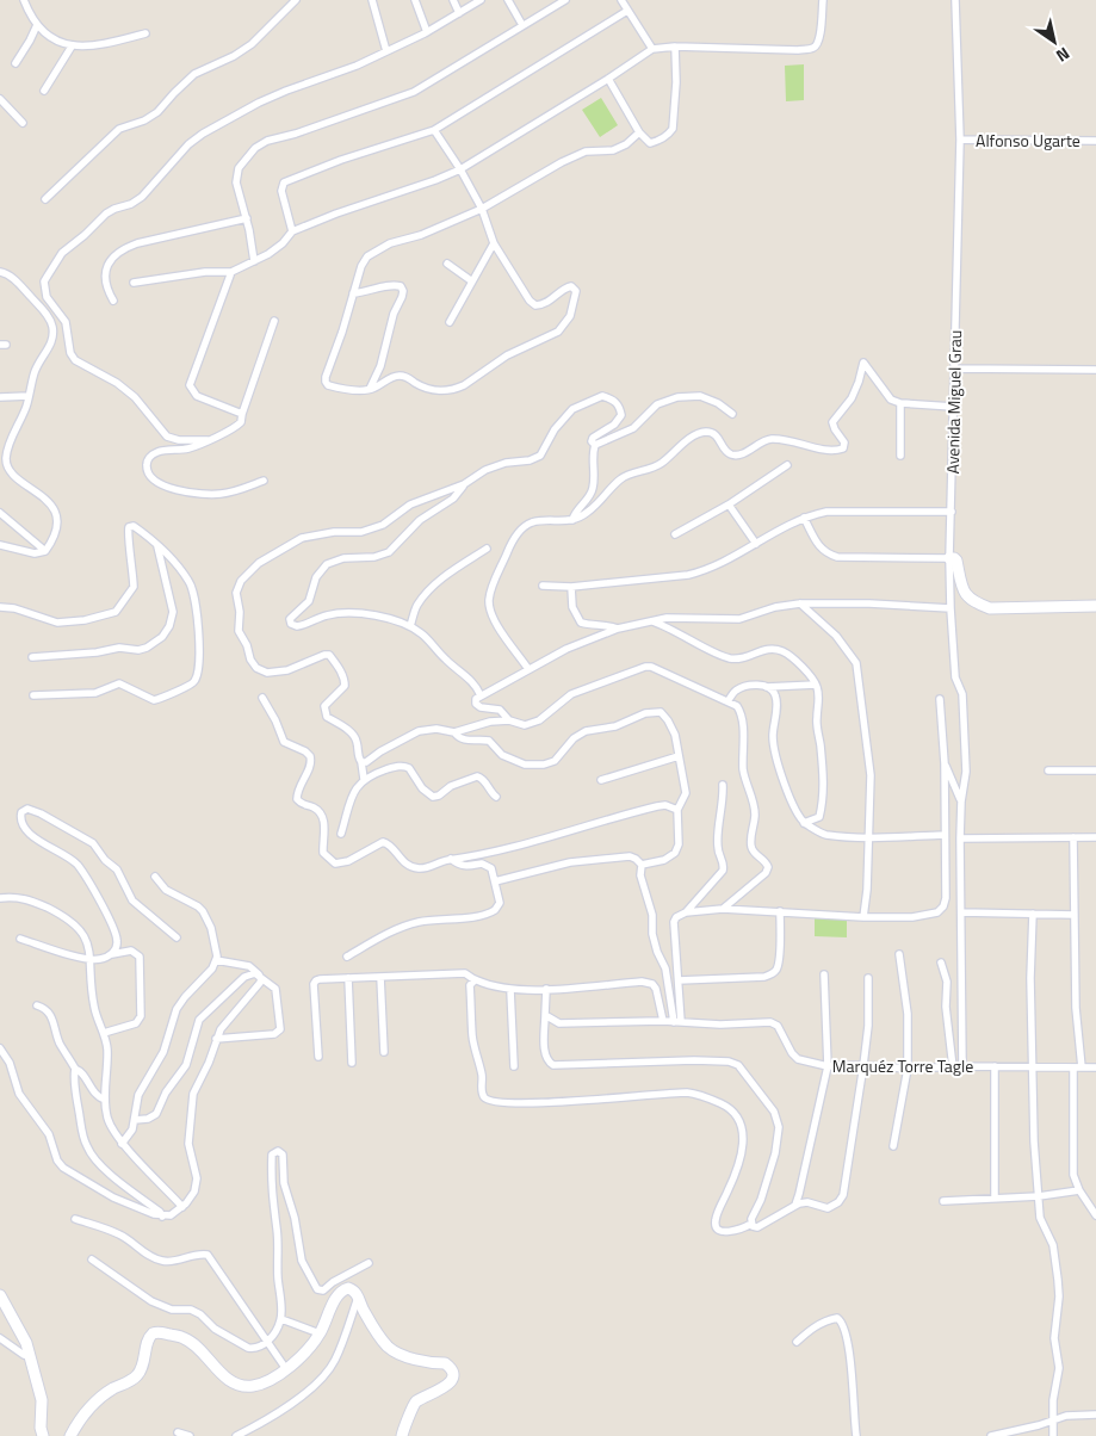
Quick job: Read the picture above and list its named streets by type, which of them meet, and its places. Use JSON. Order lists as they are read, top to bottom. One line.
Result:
{"streets":{"street":["Alfonso Ugarte","Avenida Miguel Grau","Marquéz Torre Tagle"]},"crossings":[["Alfonso Ugarte","Avenida Miguel Grau"],["Avenida Miguel Grau","Marquéz Torre Tagle"]],"north":"bottom right"}
